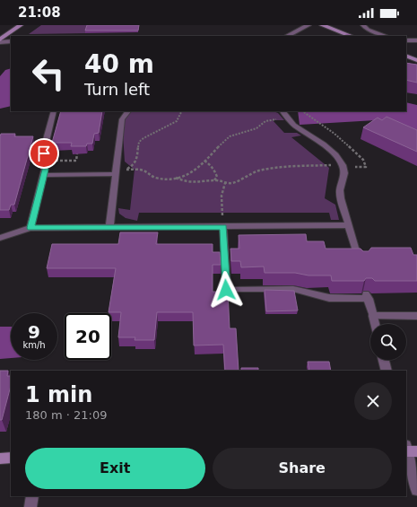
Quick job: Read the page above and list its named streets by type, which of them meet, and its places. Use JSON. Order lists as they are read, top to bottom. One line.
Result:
{"page":{"status":"21:08","turn":["40 m","Turn left"],"speed":"9 km/h","limit":"20","heading":["1 min","180 m · 21:09"],"buttons":["Exit","Share"]}}
